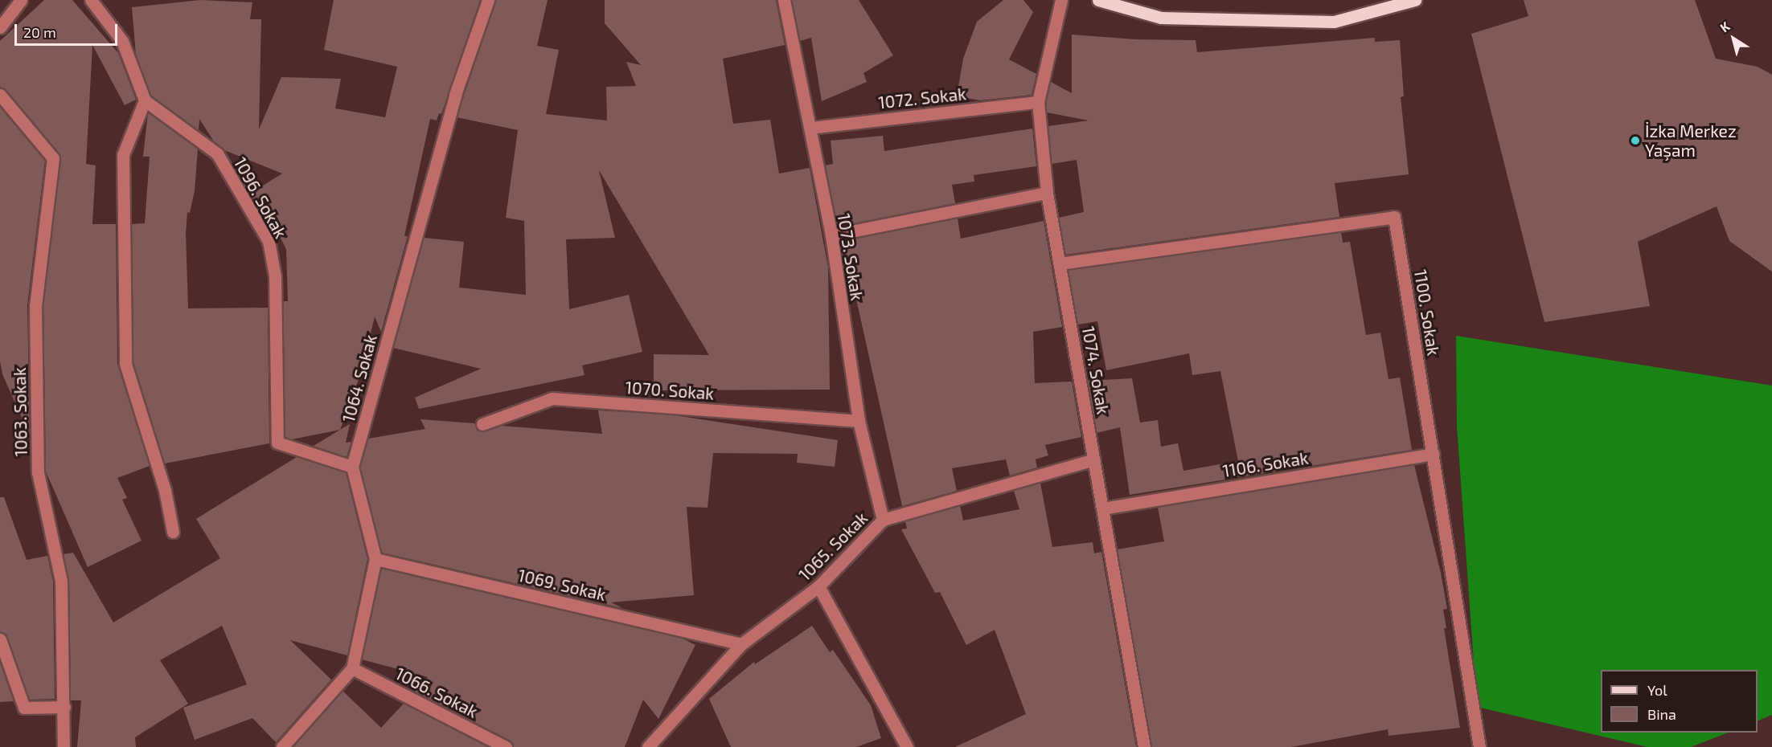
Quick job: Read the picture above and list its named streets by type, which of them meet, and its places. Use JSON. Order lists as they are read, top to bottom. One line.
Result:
{"streets":{"street":["1072. Sokak","1096. Sokak","1073. Sokak","1100. Sokak","1074. Sokak","1064. Sokak","1070. Sokak","1063. Sokak","1106. Sokak","1065. Sokak","1069. Sokak","1066. Sokak"]},"crossings":[["1072. Sokak","1073. Sokak"],["1072. Sokak","1074. Sokak"],["1096. Sokak","1064. Sokak"],["1073. Sokak","1070. Sokak"],["1073. Sokak","1065. Sokak"],["1100. Sokak","1074. Sokak"],["1100. Sokak","1106. Sokak"],["1074. Sokak","1106. Sokak"],["1074. Sokak","1065. Sokak"],["1064. Sokak","1069. Sokak"],["1064. Sokak","1066. Sokak"],["1065. Sokak","1069. Sokak"]],"places":["İzka Merkez Yaşam"],"legend":["Yol","Bina"],"scale_bar":"20 m","north":"top left"}
